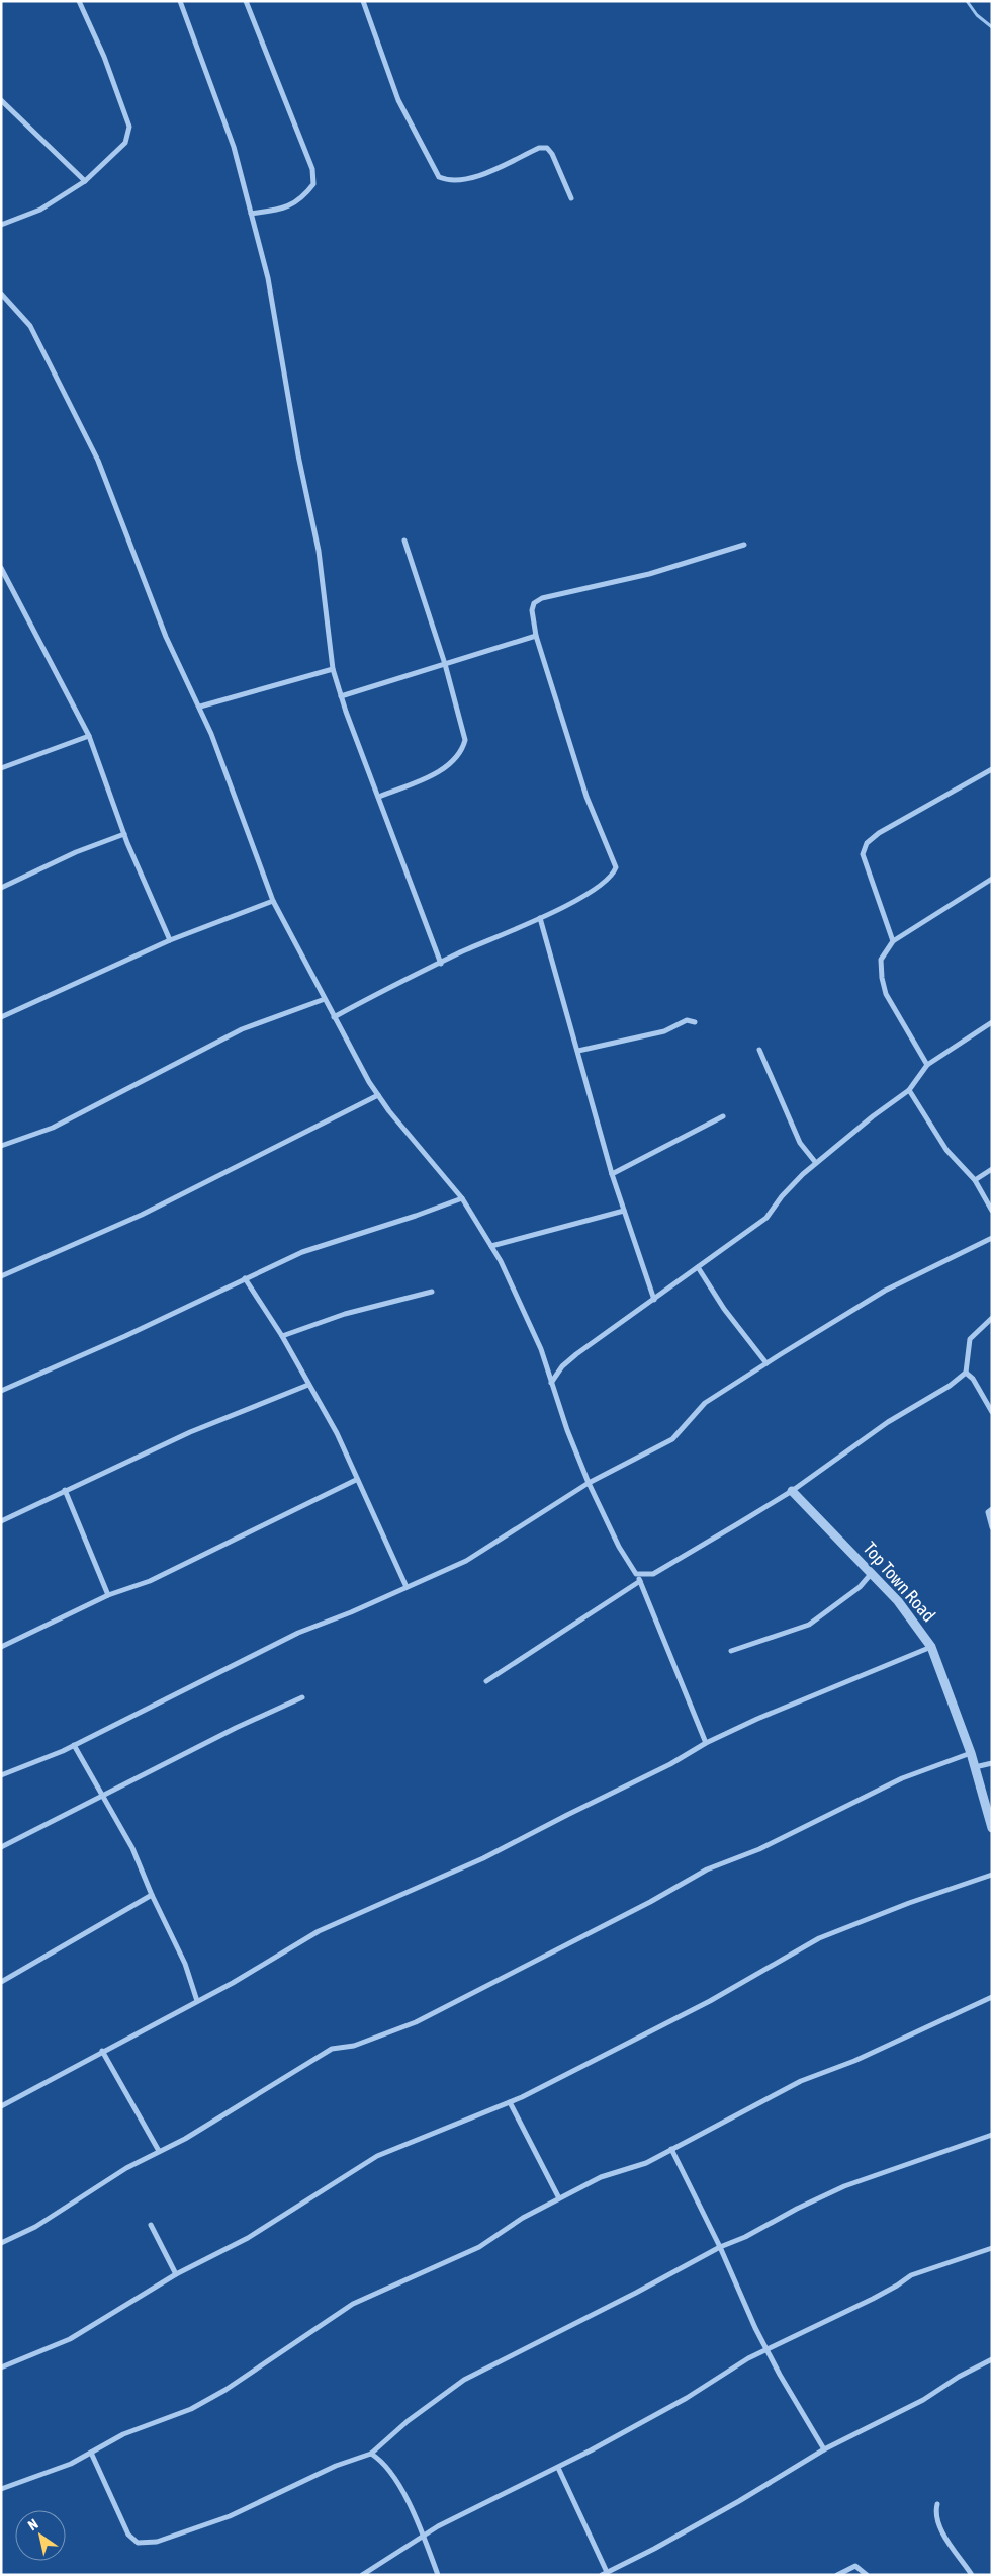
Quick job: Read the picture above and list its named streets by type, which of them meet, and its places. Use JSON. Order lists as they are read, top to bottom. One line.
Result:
{"streets":{"street":["Top Town Road"]},"north":"top left"}
